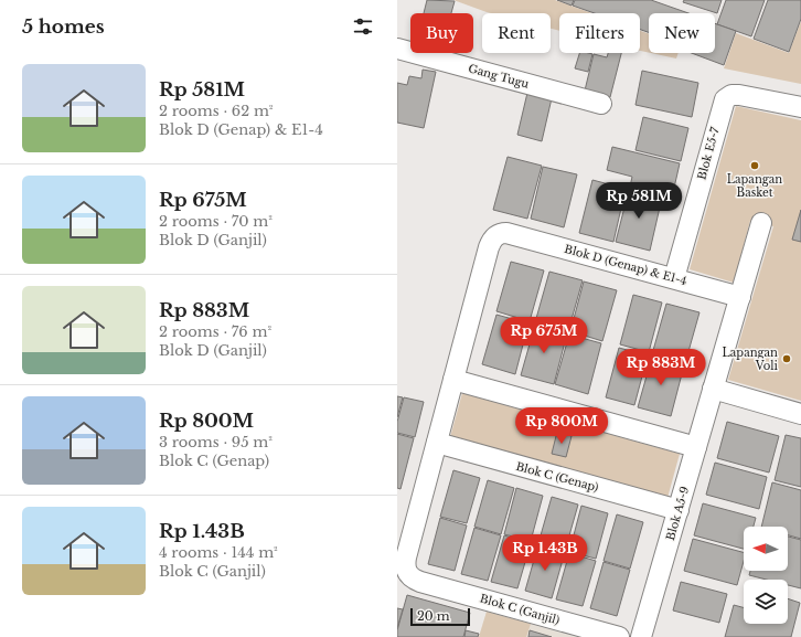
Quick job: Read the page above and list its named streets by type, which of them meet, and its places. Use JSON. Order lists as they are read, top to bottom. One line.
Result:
{"streets":{"street":["Gang Tugu","Blok E5-7","Blok D (Genap) & E1-4","Blok C (Genap)","Blok A5-9","Blok C (Ganjil)"]},"crossings":[["Blok E5-7","Blok D (Genap) & E1-4"],["Blok D (Genap) & E1-4","Blok A5-9"],["Blok C (Genap)","Blok A5-9"],["Blok C (Genap)","Blok C (Ganjil)"]],"places":["Lapangan Basket","Lapangan Voli"],"scale_bar":"20 m","north":"left","page":{"heading":"5 homes","chip":["Buy","Rent","Filters","New"],"list":[{"name":"Rp 581M","note":"2 rooms · 62 m² · Blok D (Genap) & E1-4"},{"name":"Rp 675M","note":"2 rooms · 70 m² · Blok D (Ganjil)"},{"name":"Rp 883M","note":"2 rooms · 76 m² · Blok D (Ganjil)"},{"name":"Rp 800M","note":"3 rooms · 95 m² · Blok C (Genap)"},{"name":"Rp 1.43B","note":"4 rooms · 144 m² · Blok C (Ganjil)"}],"price":["Rp 581M","Rp 675M","Rp 883M","Rp 800M","Rp 1.43B"],"scale":"20 m"}}
